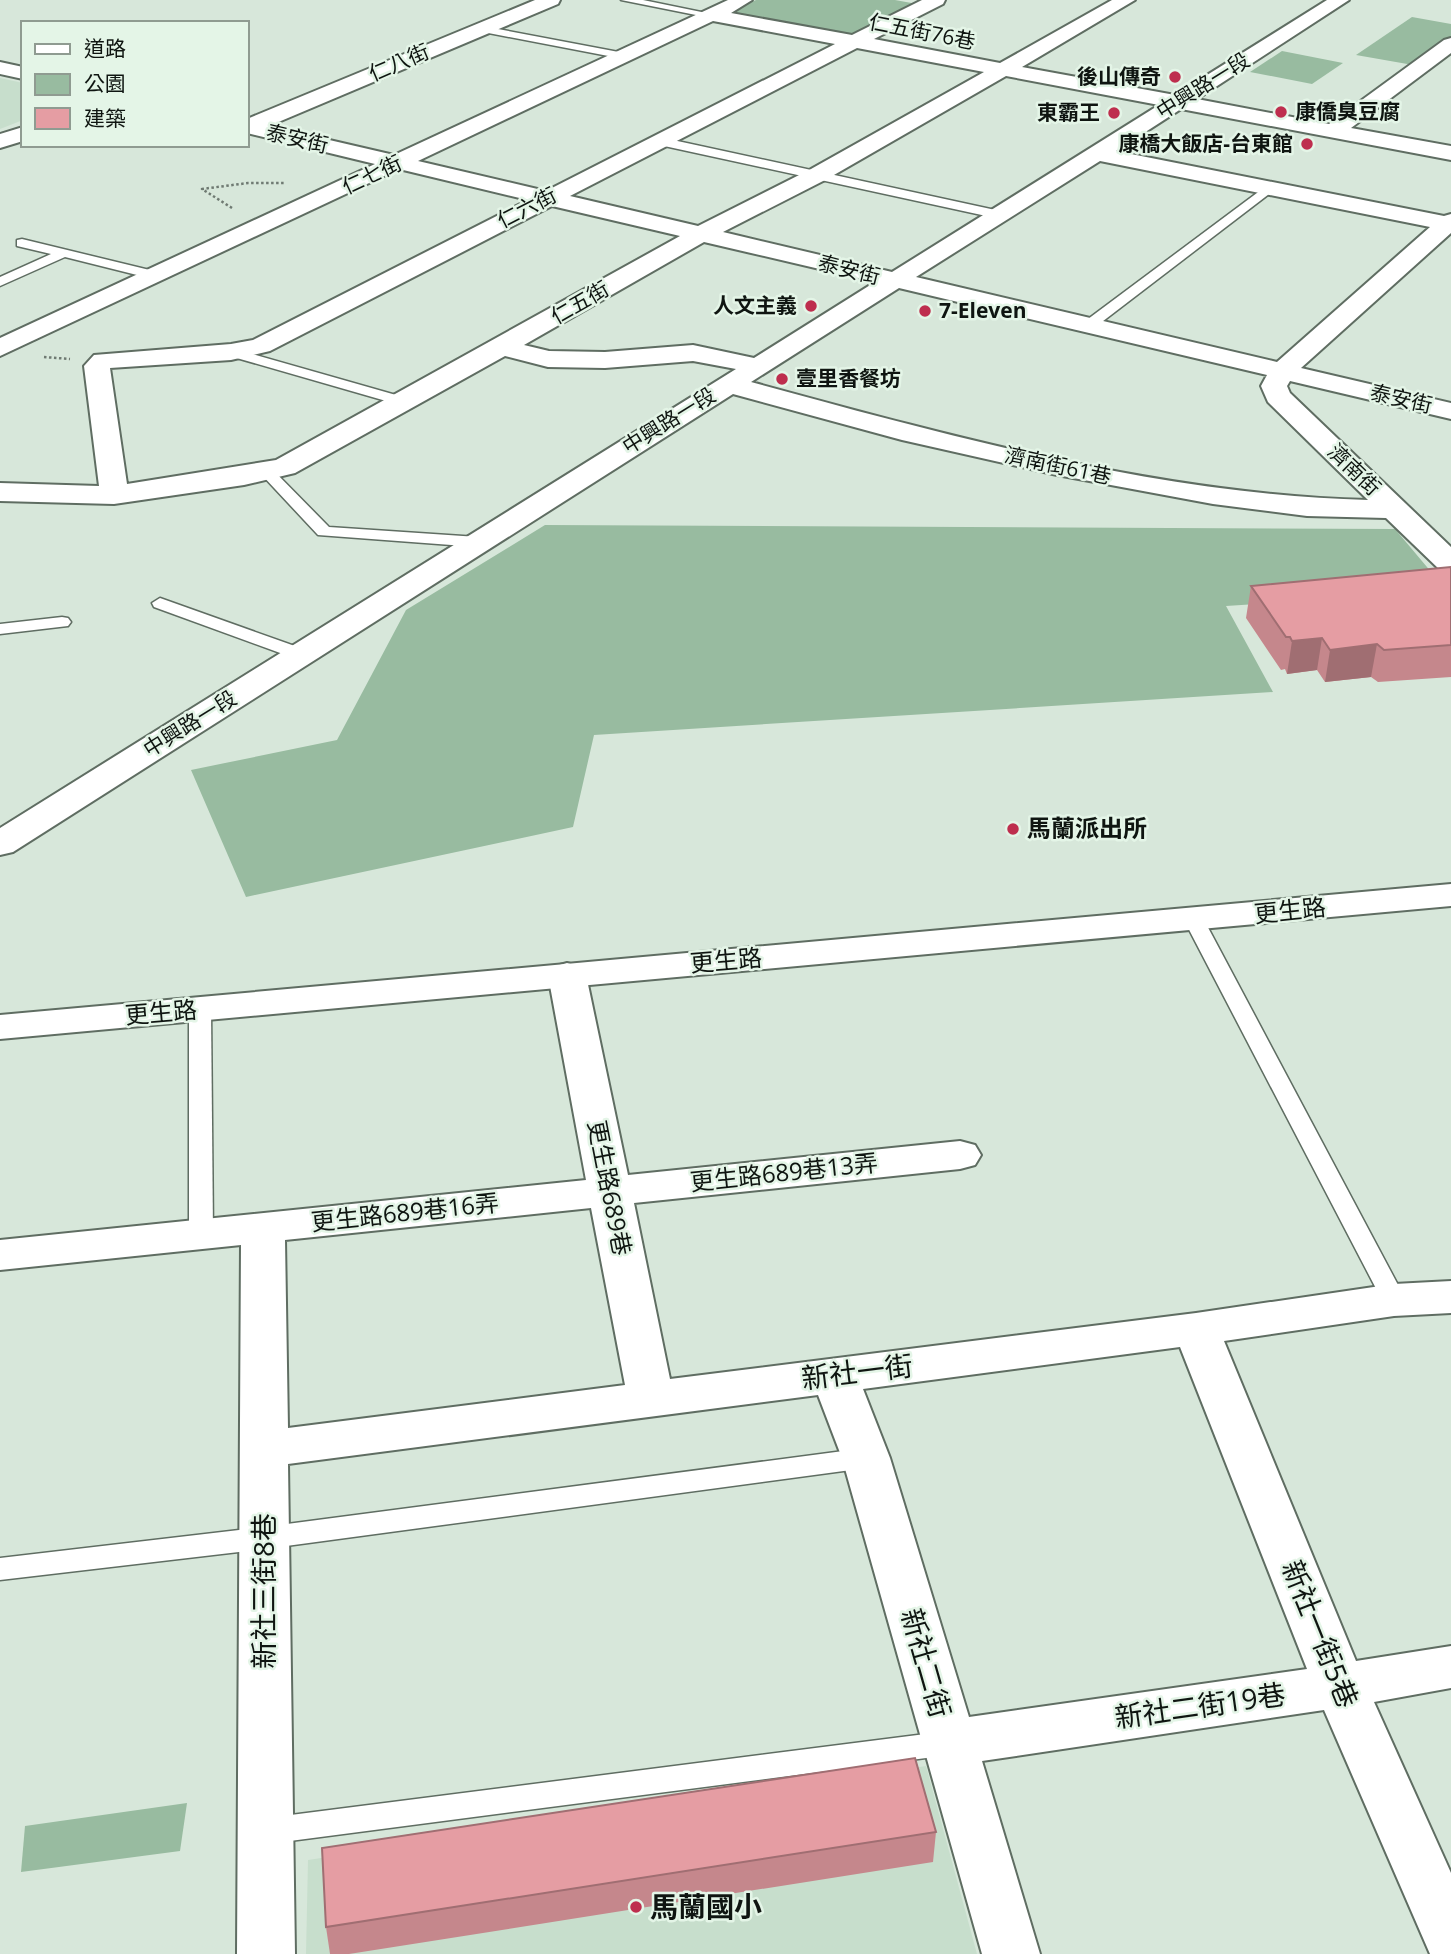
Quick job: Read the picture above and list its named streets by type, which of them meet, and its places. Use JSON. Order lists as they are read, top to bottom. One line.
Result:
{"streets":{"street":["仁五街76巷","仁八街","中興路一段","泰安街","仁七街","仁六街","仁五街","濟南街61巷","濟南街","更生路","更生路689巷13弄","更生路689巷","更生路689巷16弄","新社一街","新社三街8巷","新社一街5巷","新社二街","新社二街19巷"]},"crossings":[["仁五街76巷","中興路一段"],["仁五街76巷","仁七街"],["仁五街76巷","仁六街"],["仁五街76巷","仁五街"],["中興路一段","泰安街"],["中興路一段","濟南街61巷"],["泰安街","仁七街"],["泰安街","仁六街"],["泰安街","仁五街"],["泰安街","濟南街"],["濟南街61巷","濟南街"],["更生路","更生路689巷"],["更生路689巷13弄","更生路689巷"],["更生路689巷13弄","更生路689巷16弄"],["更生路689巷","更生路689巷16弄"],["更生路689巷","新社一街"],["更生路689巷16弄","新社三街8巷"],["新社一街","新社三街8巷"],["新社一街","新社一街5巷"],["新社一街","新社二街"],["新社一街5巷","新社二街19巷"],["新社二街","新社二街19巷"]],"places":["後山傳奇","康僑臭豆腐","東霸王","康橋大飯店-台東館","人文主義","7-Eleven","壹里香餐坊","馬蘭派出所","馬蘭國小"],"legend":["道路","公園","建築"]}
